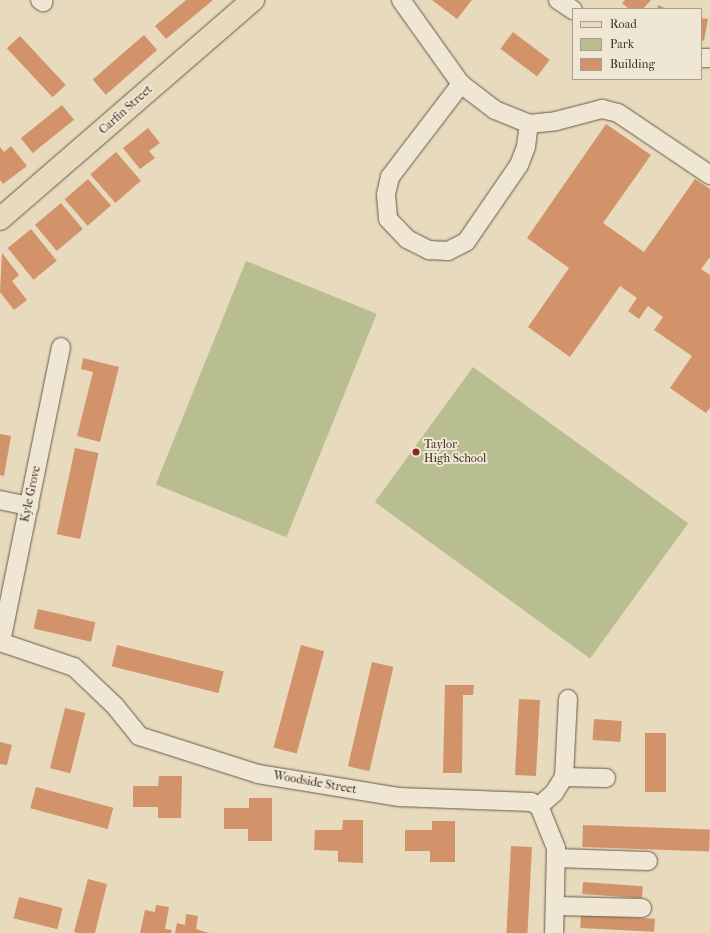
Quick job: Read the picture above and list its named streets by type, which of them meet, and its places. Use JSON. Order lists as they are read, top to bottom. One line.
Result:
{"streets":{"main road":["Carfin Street"],"street":["Kyle Grove","Woodside Street"]},"crossings":[["Kyle Grove","Woodside Street"]],"places":["Taylor High School"],"legend":["Road","Park","Building"]}
